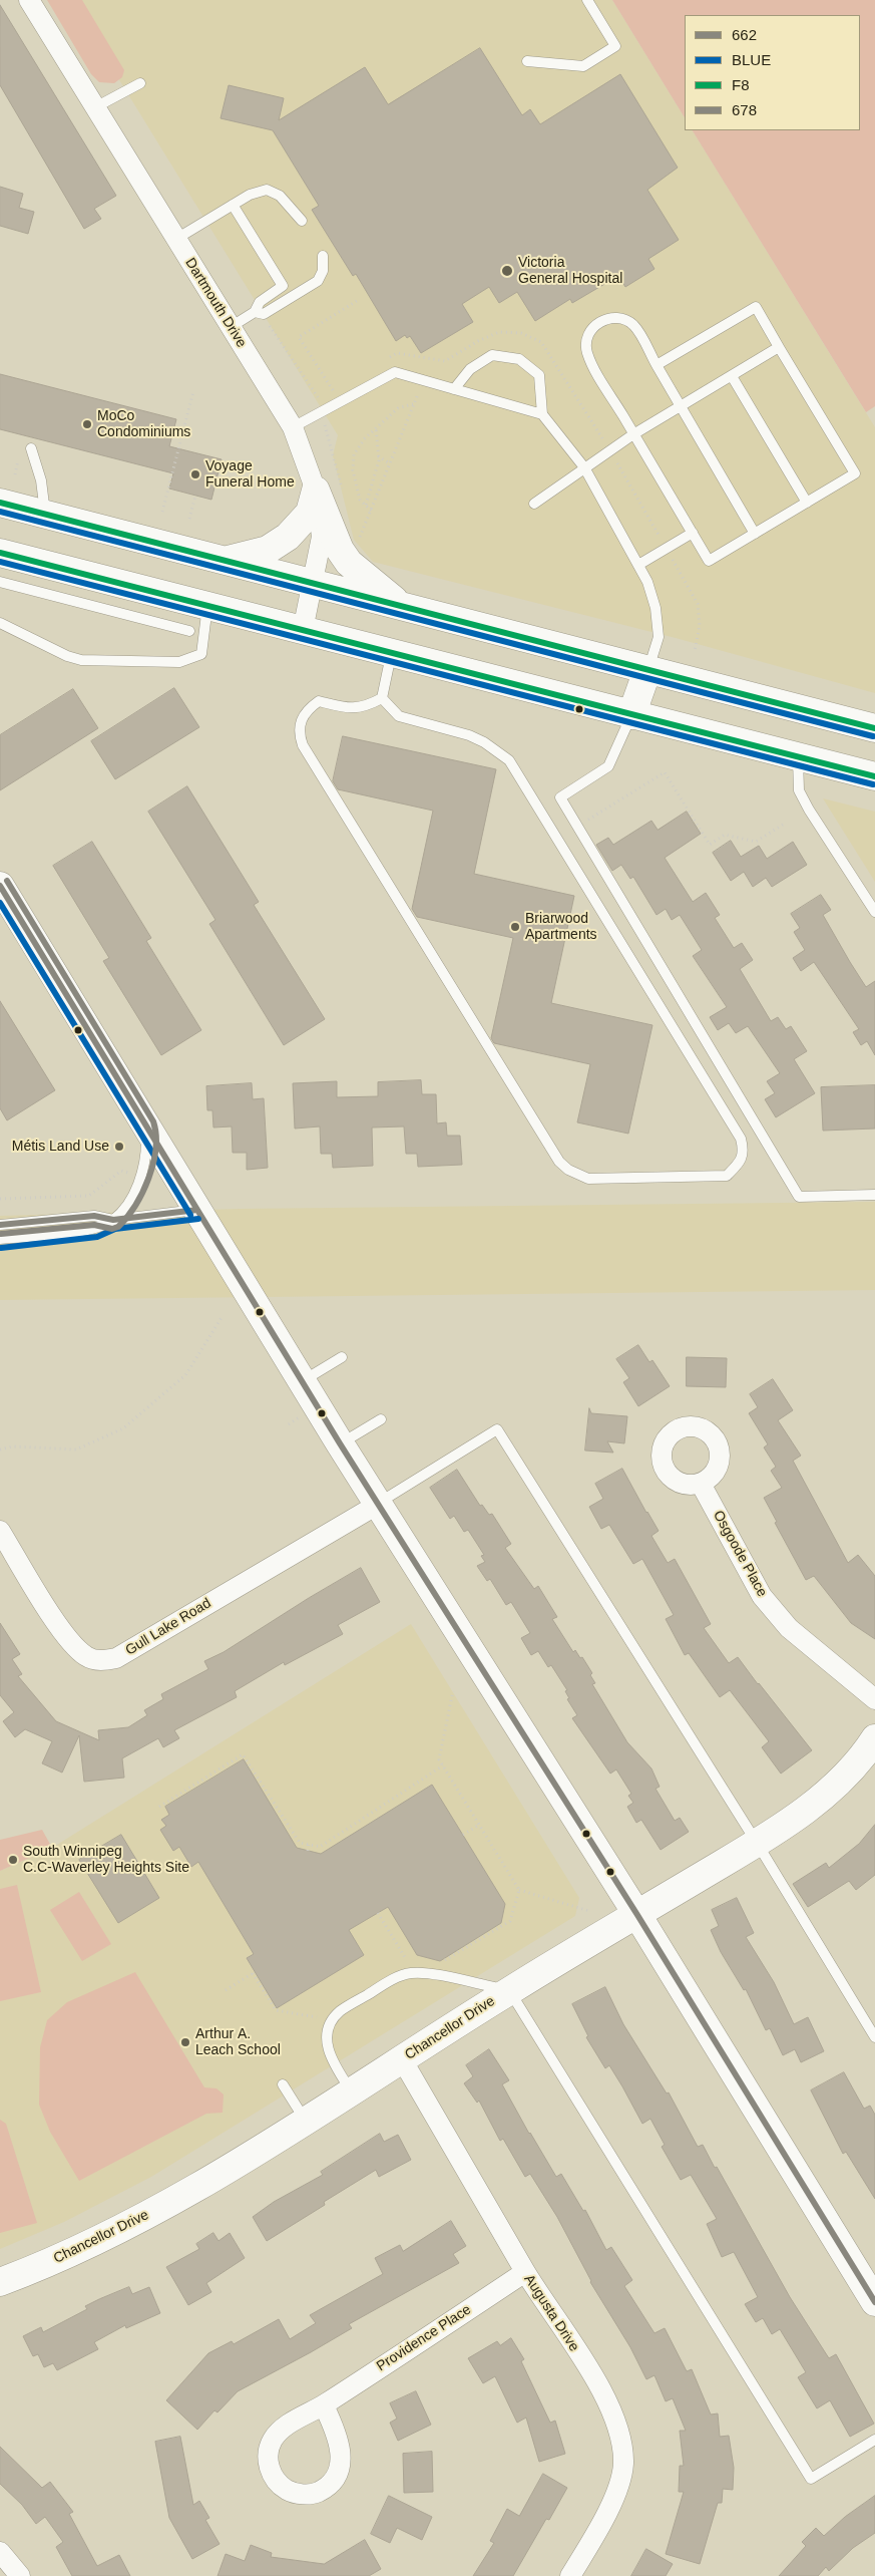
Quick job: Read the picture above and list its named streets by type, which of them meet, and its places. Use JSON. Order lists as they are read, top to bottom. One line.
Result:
{"streets":{"street":["Dartmouth Drive","Osgoode Place","Gull Lake Road","Chancellor Drive","Augusta Drive","Providence Place"]},"crossings":[["Chancellor Drive","Augusta Drive"],["Augusta Drive","Providence Place"]],"places":["Victoria General Hospital","MoCo Condominiums","Voyage Funeral Home","Briarwood Apartments","Métis Land Use","South Winnipeg C.C-Waverley Heights Site","Arthur A. Leach School"],"lines":["transit line F8","transit line BLUE","transit line 678","transit line 662"],"legend":["662","BLUE","F8","678"]}
